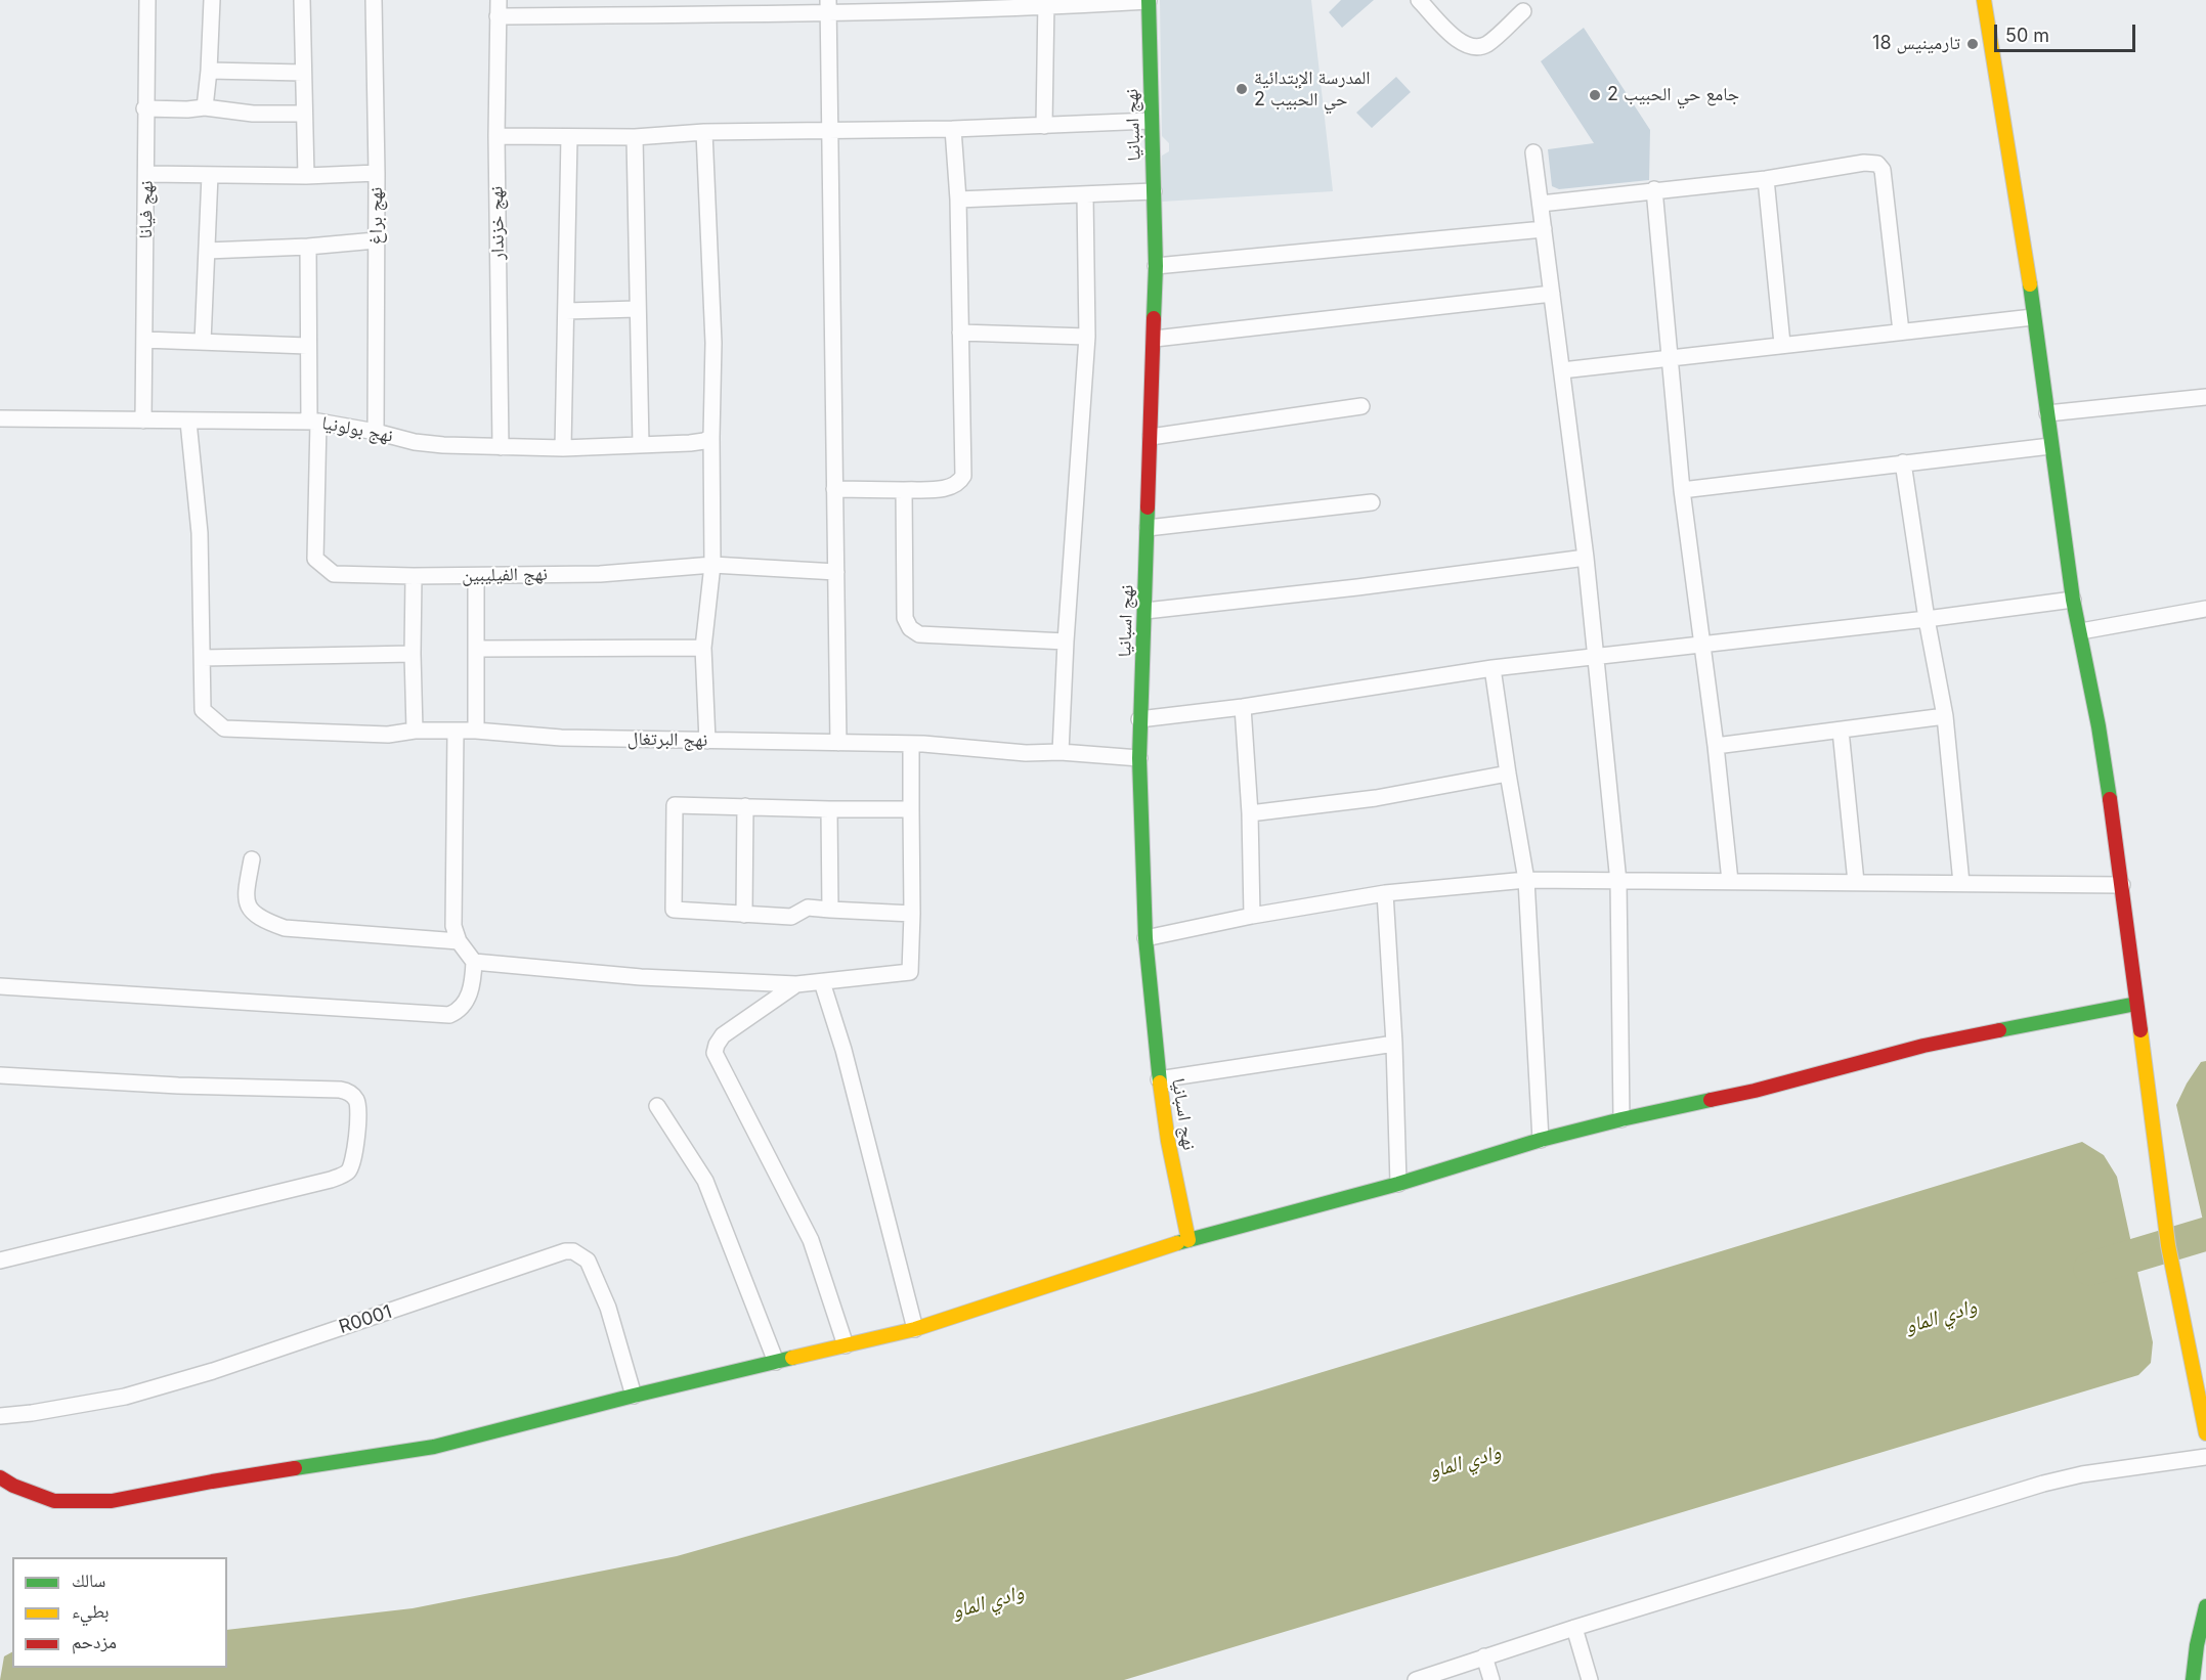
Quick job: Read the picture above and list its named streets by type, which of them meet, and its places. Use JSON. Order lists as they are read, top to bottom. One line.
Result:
{"streets":{"street":["نهج اسبانيا","نهج فيانا","نهج براغ","نهج خزندار","نهج بولونيا","نهج الفيليبين","نهج البرتغال","R0001"]},"crossings":[["نهج اسبانيا","نهج البرتغال"],["نهج فيانا","نهج بولونيا"],["نهج براغ","نهج بولونيا"],["نهج خزندار","نهج بولونيا"],["نهج بولونيا","نهج الفيليبين"]],"water":["وادي الماو"],"places":["تارمينيس 18","المدرسة الإبتدائية حي الحبيب 2","جامع حي الحبيب 2"],"legend":["سالك","بطيء","مزدحم"],"scale_bar":"50 m"}
